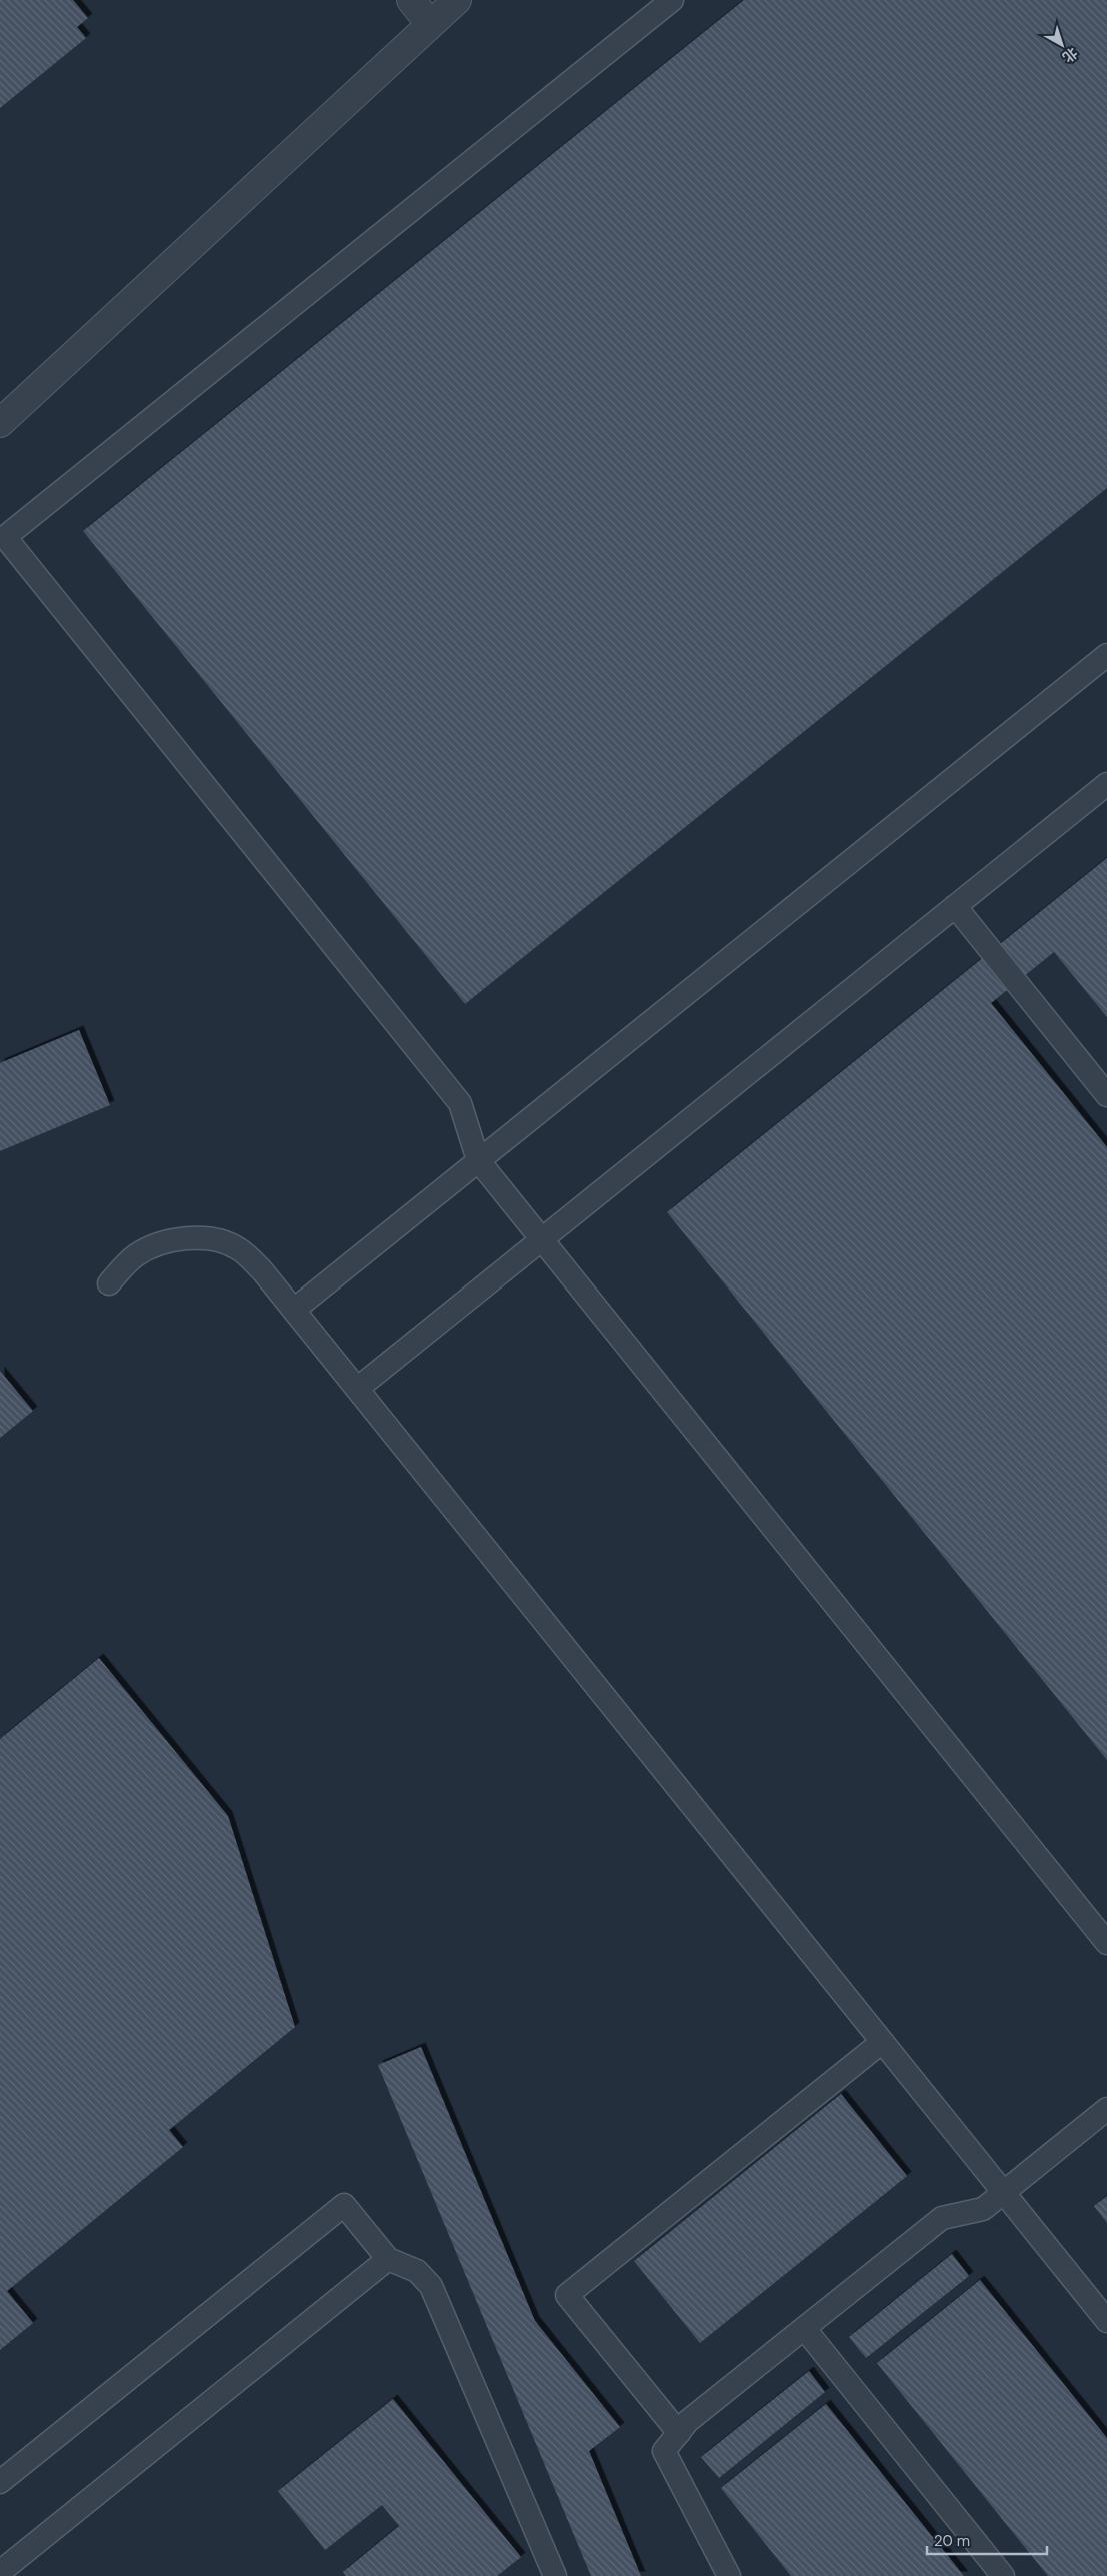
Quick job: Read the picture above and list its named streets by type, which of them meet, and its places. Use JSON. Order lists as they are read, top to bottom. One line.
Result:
{"scale_bar":"20 m","north":"bottom right"}
